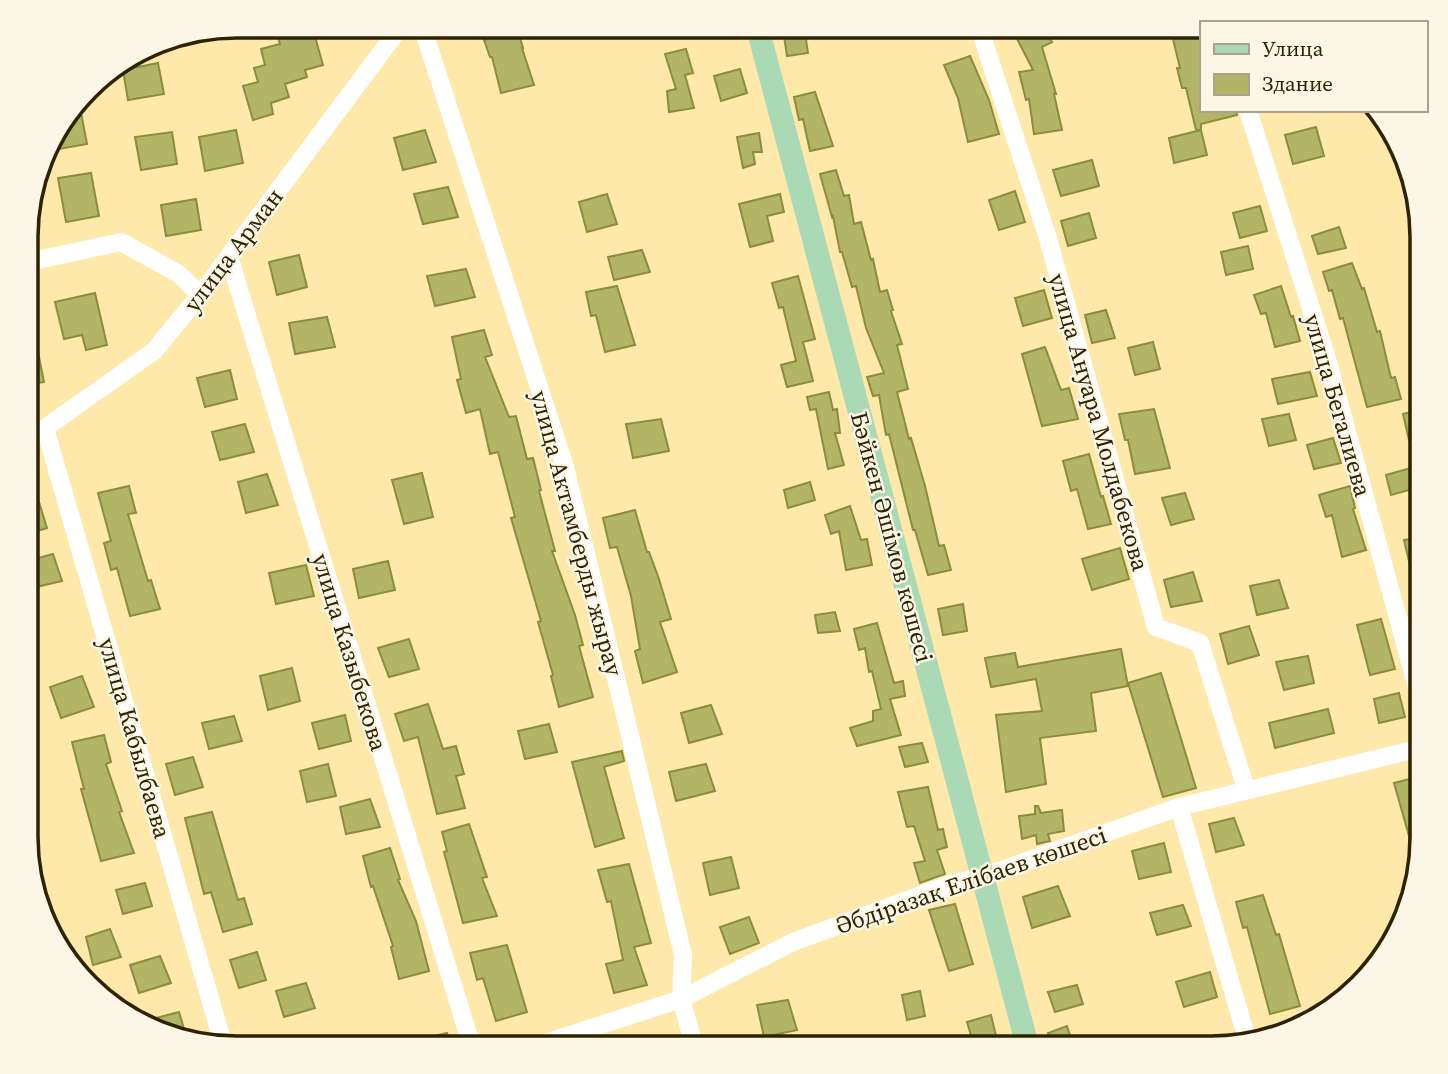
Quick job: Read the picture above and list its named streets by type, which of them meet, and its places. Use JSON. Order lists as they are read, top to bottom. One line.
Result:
{"streets":{"main road":["Бәйкен Әшімов көшесі"],"street":["улица Арман","улица Бегалиева","улица Ануара Молдабекова","улица Актамберды жырау","улица Казыбекова","улица Кабылбаева","Әбдіразақ Елібаев көшесі"]},"crossings":[["улица Арман","улица Казыбекова"],["улица Арман","улица Кабылбаева"],["улица Ануара Молдабекова","Әбдіразақ Елібаев көшесі"],["улица Актамберды жырау","Әбдіразақ Елібаев көшесі"],["Бәйкен Әшімов көшесі","Әбдіразақ Елібаев көшесі"]],"legend":["Улица","Здание"]}
